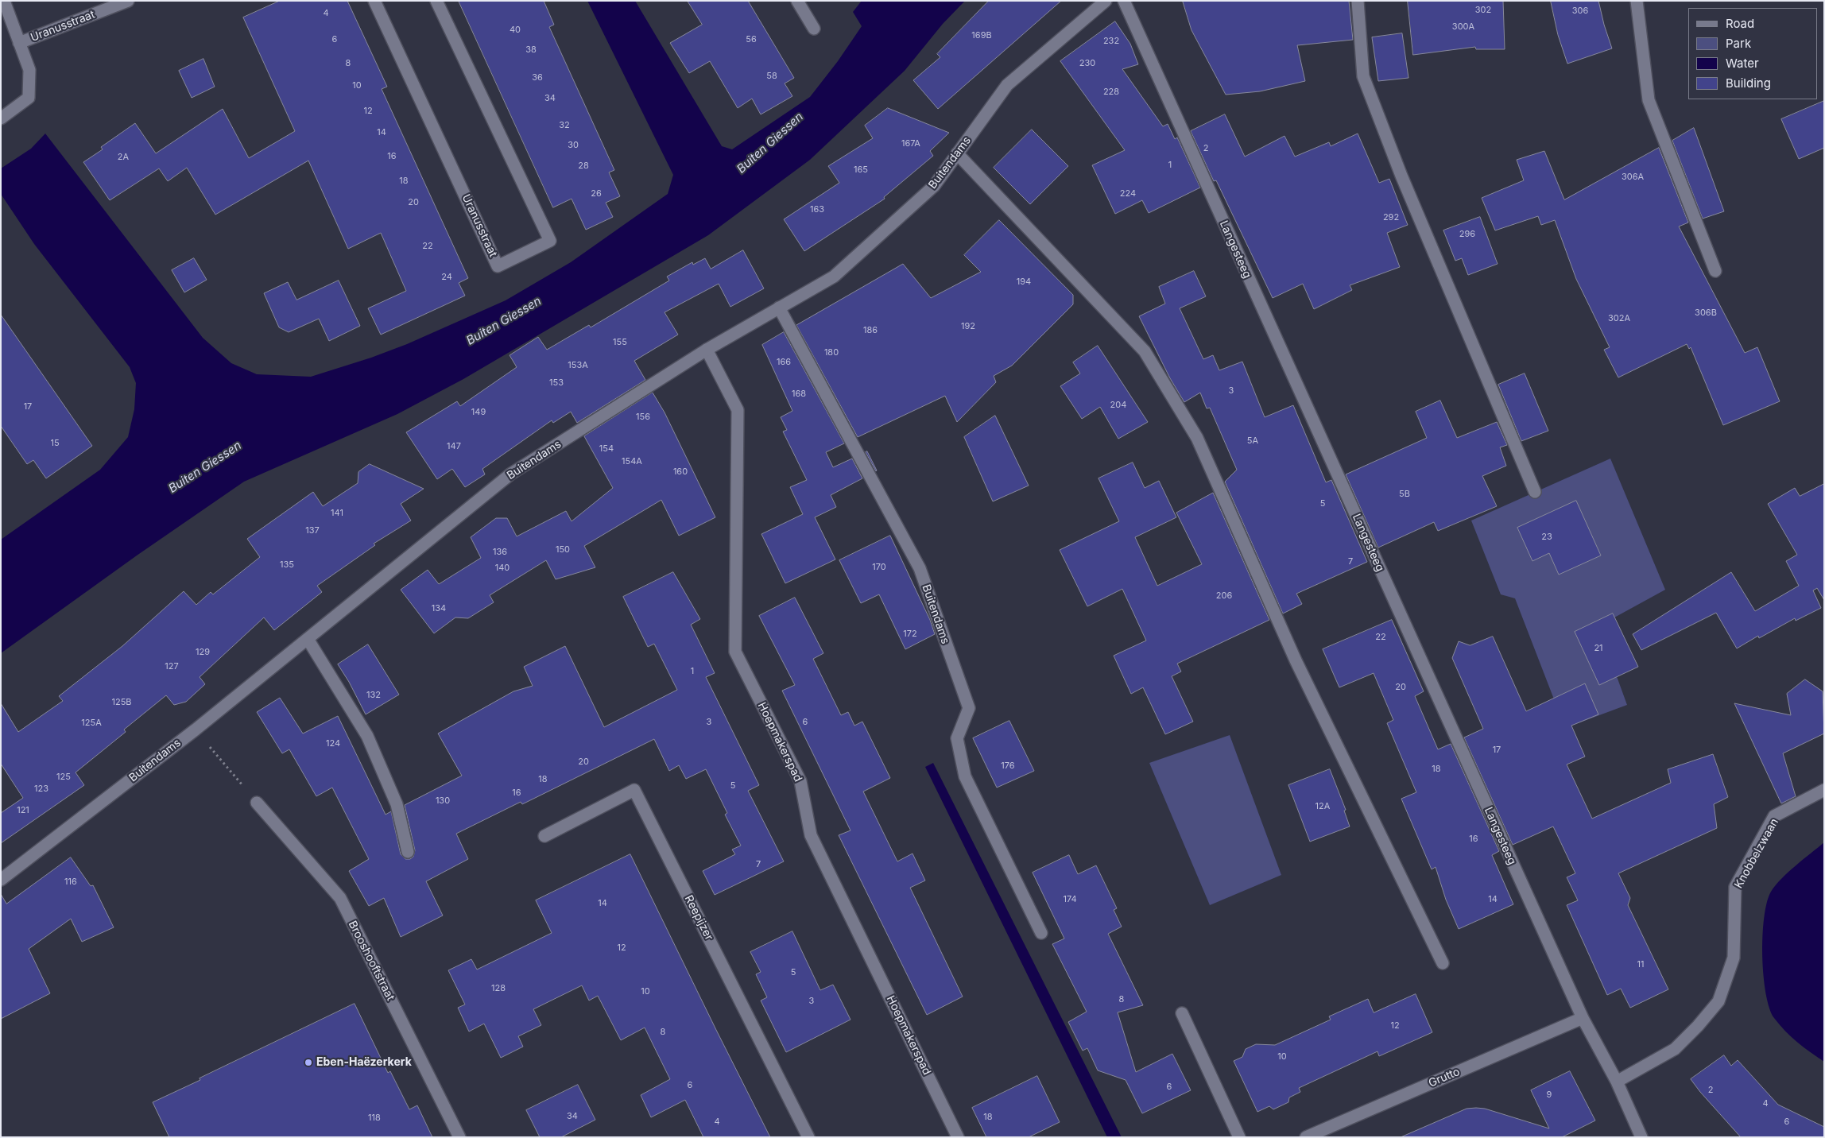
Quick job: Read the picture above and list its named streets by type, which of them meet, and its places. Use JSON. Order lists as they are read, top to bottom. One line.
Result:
{"streets":{"street":["Uranusstraat","Buitendams","Langesteeg","Hoepmakerspad","Knobbelzwaan","Reepijzer","Brooshooftstraat","Grutto"]},"crossings":[["Buitendams","Hoepmakerspad"],["Langesteeg","Knobbelzwaan"],["Langesteeg","Grutto"]],"water":["Buiten Giessen"],"places":["Eben-Haëzerkerk"],"house_numbers":["302","306","4","300A","40","169B","6","56","232","38","8","230","58","36","10","228","34","12","32","14","167A","30","2","16","2A","1","28","165","306A","18","26","224","20","163","292","296","22","24","194","306B","302A","192","186","155","180","166","153A","153","3","168","204","17","149","156","5A","15","147","154","154A","160","5B","5","141","137","23","150","136","7","135","170","140","206","134","172","22","21","129","127","1","20","132","125B","3","6","125A","124","17","20","176","18","125","18","5","123","16","130","12A","121","16","7","116","174","14","14","12","11","5","128","10","8","3","12","8","10","6","6","2","9","4","34","18","118","4","6"],"legend":["Road","Park","Water","Building"]}
